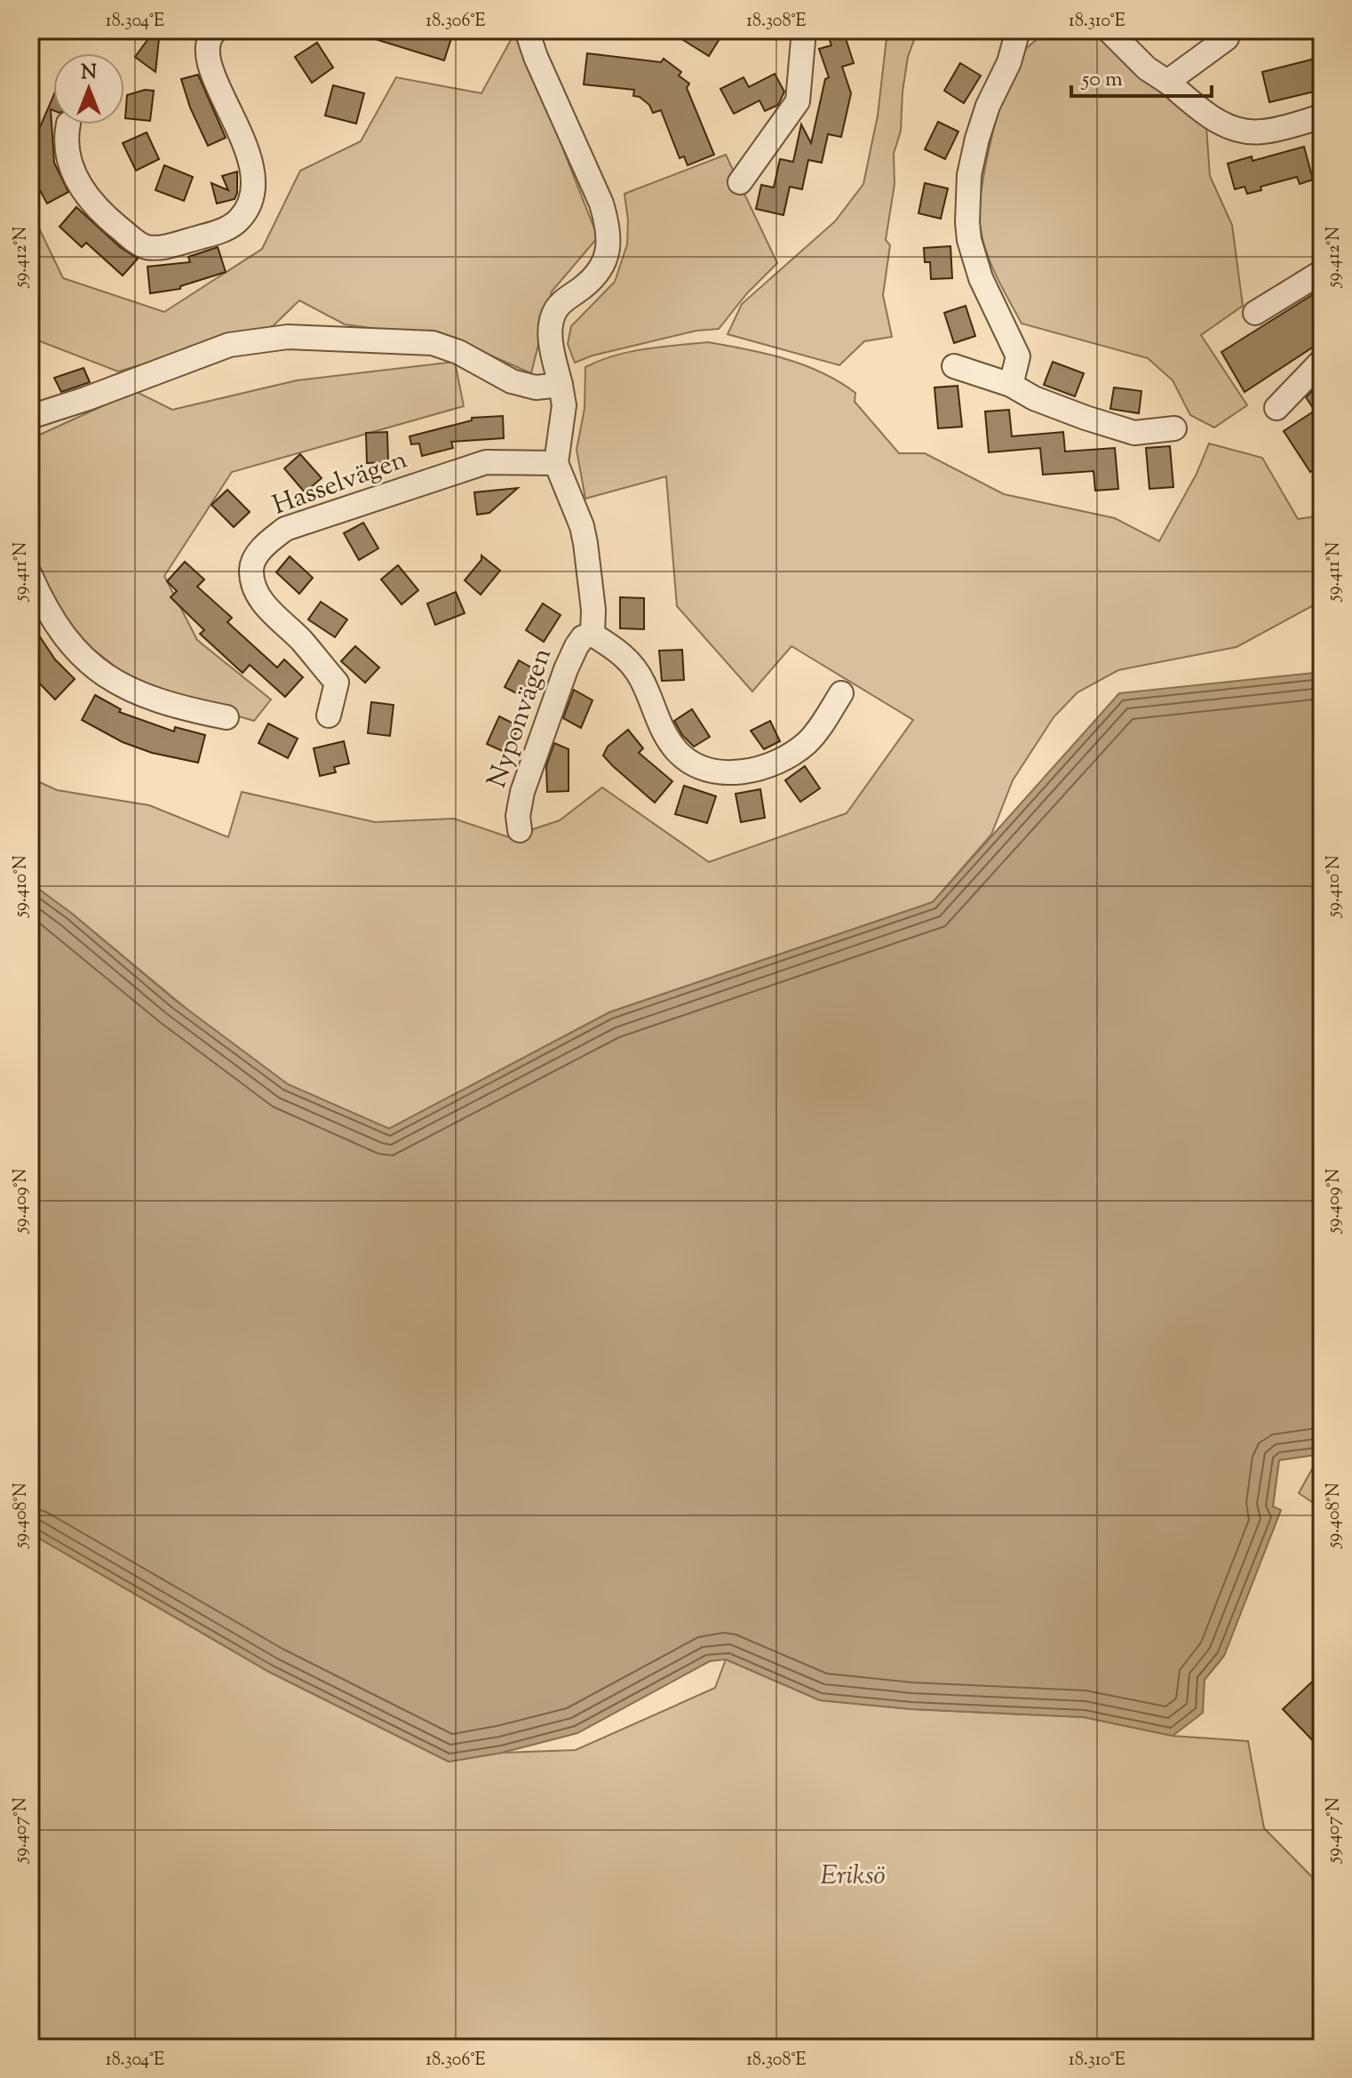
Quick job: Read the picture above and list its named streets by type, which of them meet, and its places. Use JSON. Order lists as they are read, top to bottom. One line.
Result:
{"streets":{"street":["Hasselvägen","Nyponvägen"]},"crossings":[["Hasselvägen","Nyponvägen"]],"parks":["Eriksö"],"scale_bar":"50 m","north":"top","coordinates":["18.304°E","18.306°E","18.308°E","18.310°E","59.412°N","59.411°N","59.410°N","59.409°N","59.408°N","59.407°N"]}
